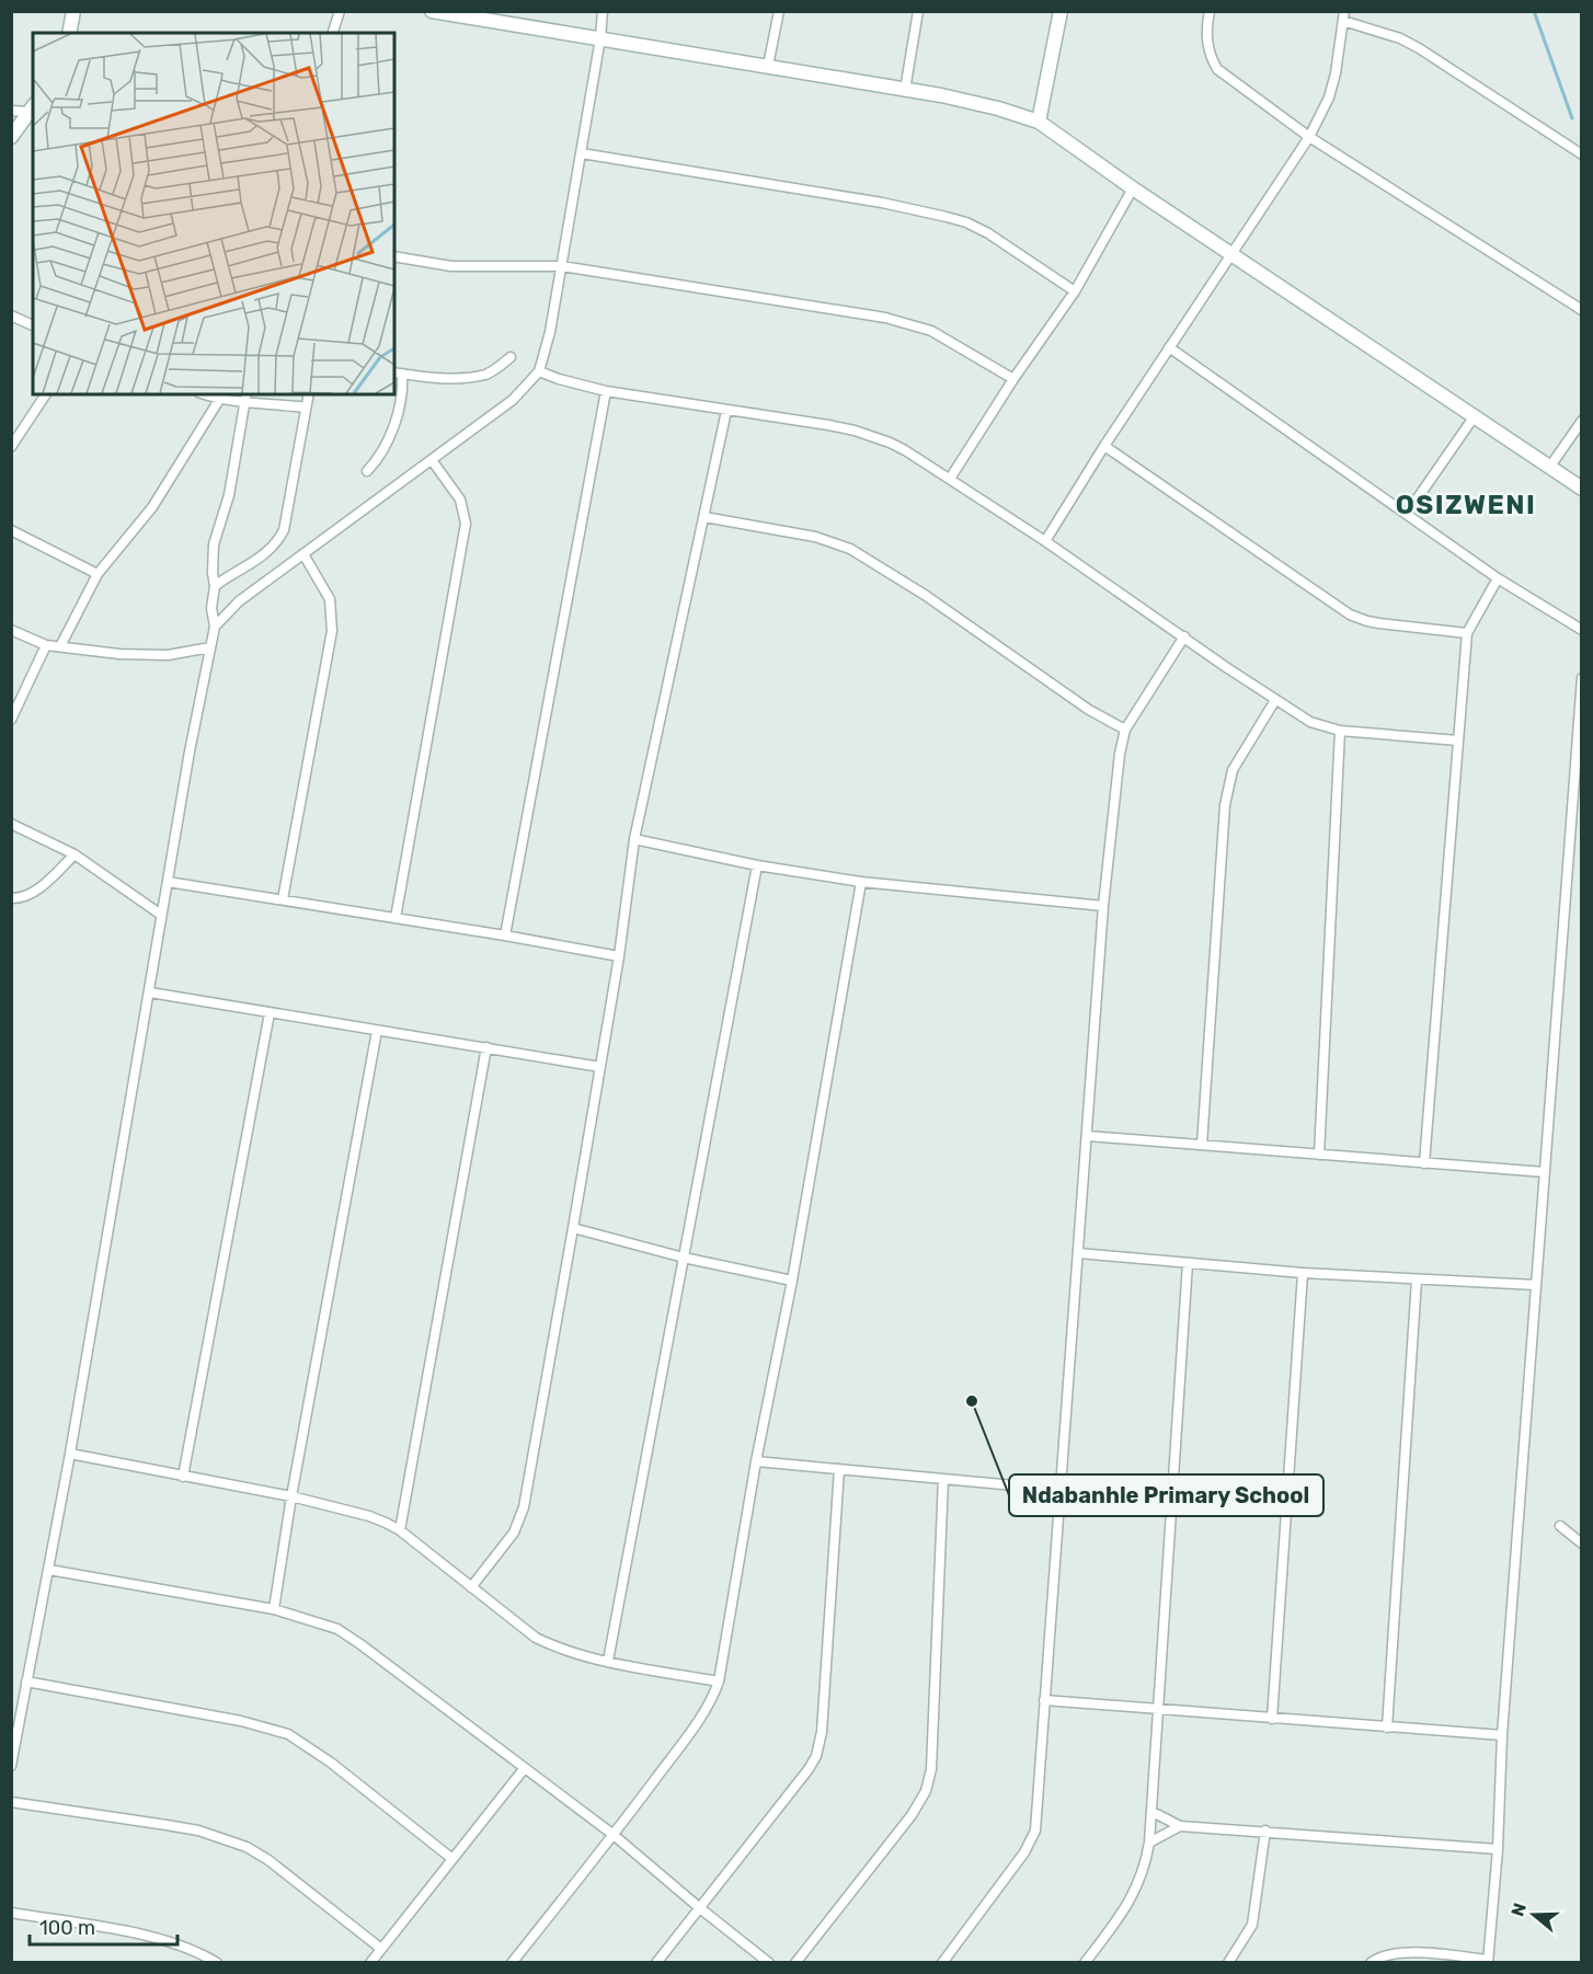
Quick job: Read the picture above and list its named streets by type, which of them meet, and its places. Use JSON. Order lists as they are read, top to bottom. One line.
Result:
{"districts":["OSIZWENI"],"places":["Ndabanhle Primary School"],"scale_bar":"100 m","north":"left"}
